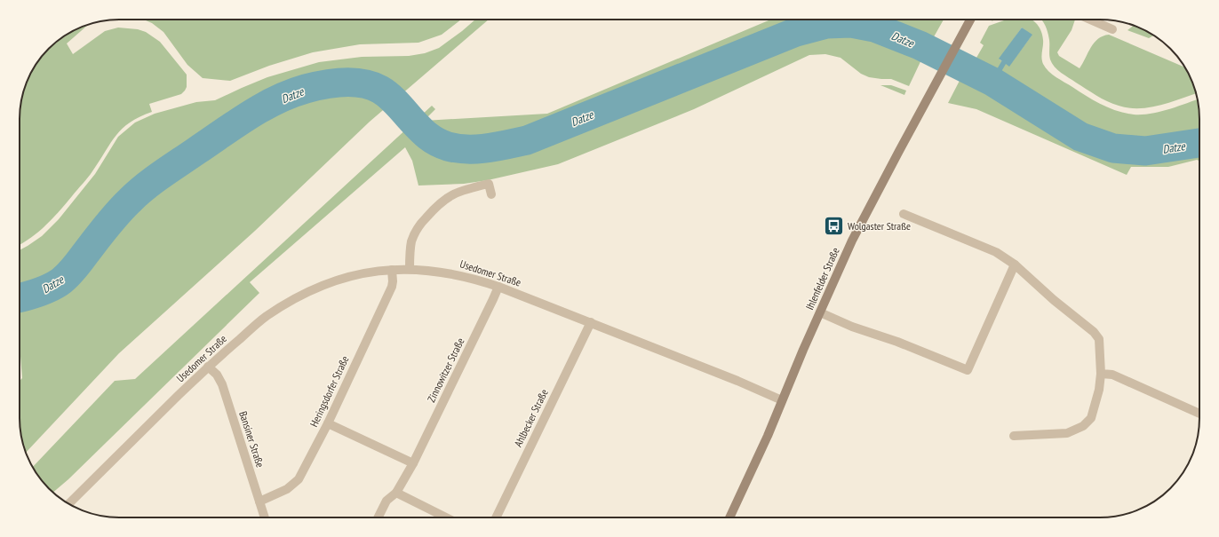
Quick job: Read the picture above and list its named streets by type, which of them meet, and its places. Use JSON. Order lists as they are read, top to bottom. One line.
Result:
{"streets":{"main road":["Ihlenfelder Straße"],"street":["Usedomer Straße","Zinnowitzer Straße","Heringsdorfer Straße","Ahlbecker Straße","Bansiner Straße"]},"crossings":[["Usedomer Straße","Ihlenfelder Straße"],["Usedomer Straße","Zinnowitzer Straße"],["Usedomer Straße","Heringsdorfer Straße"],["Usedomer Straße","Ahlbecker Straße"],["Usedomer Straße","Bansiner Straße"],["Heringsdorfer Straße","Bansiner Straße"]],"water":["Datze"],"places":{"bus stop":["Wolgaster Straße"]}}
